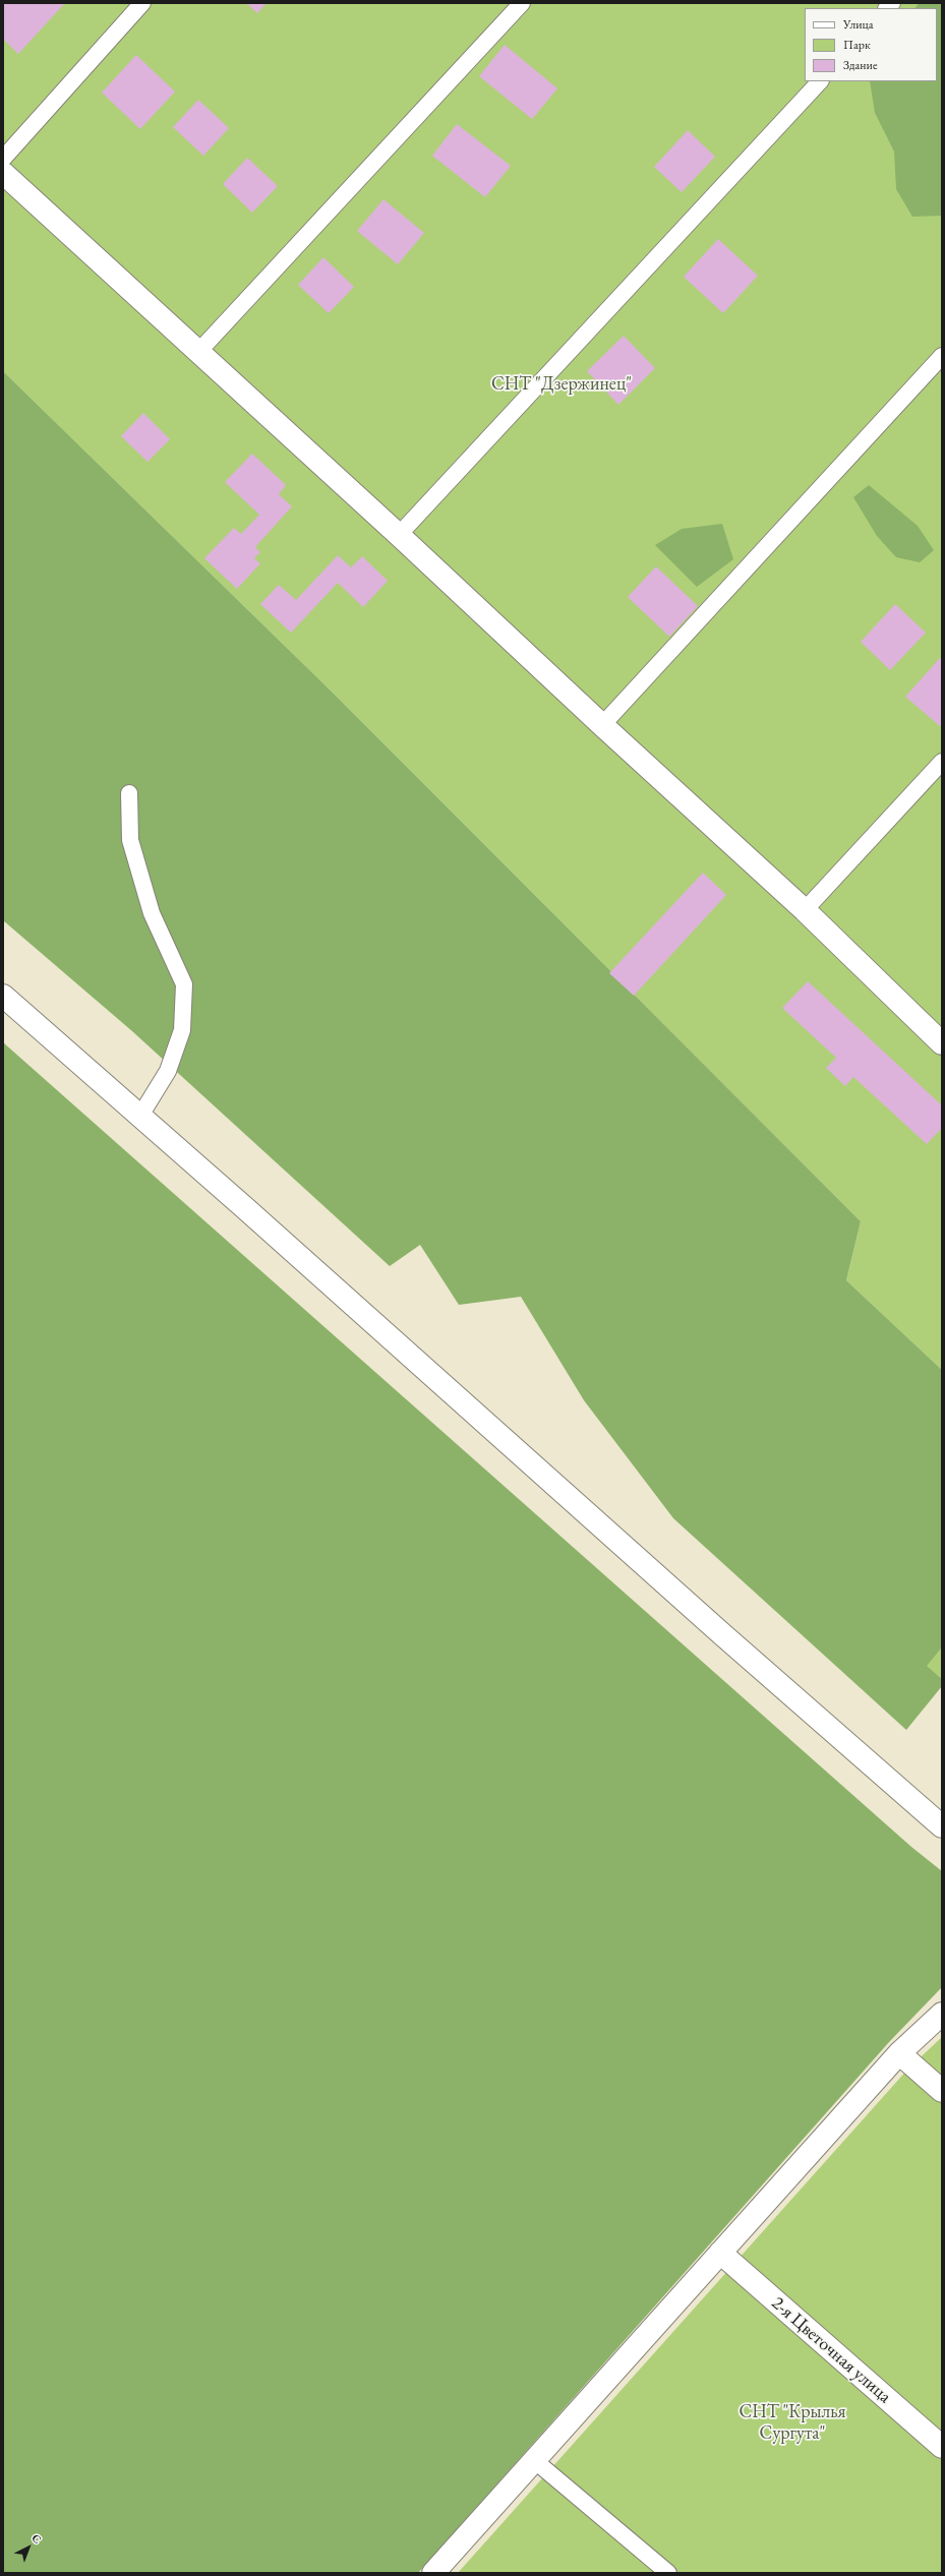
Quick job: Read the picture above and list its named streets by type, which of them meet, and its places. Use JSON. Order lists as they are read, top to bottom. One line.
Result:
{"streets":{"street":["2-я Цветочная улица"]},"parks":["СНТ \"Дзержинец\"","CНТ \"Крылья Сургута\""],"legend":["Улица","Парк","Здание"],"north":"top right"}
